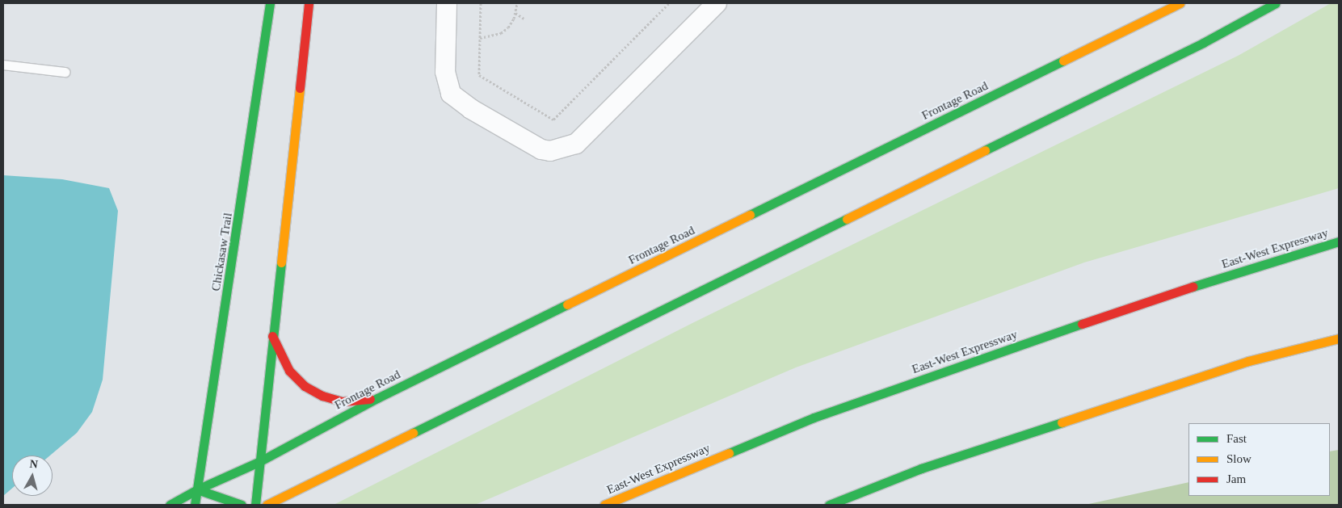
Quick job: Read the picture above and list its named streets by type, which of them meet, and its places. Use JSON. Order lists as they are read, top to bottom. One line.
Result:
{"streets":{"main road":["Frontage Road","East-West Expressway","Chickasaw Trail"]},"crossings":[["Frontage Road","Chickasaw Trail"]],"legend":["Fast","Slow","Jam"],"north":"top"}
